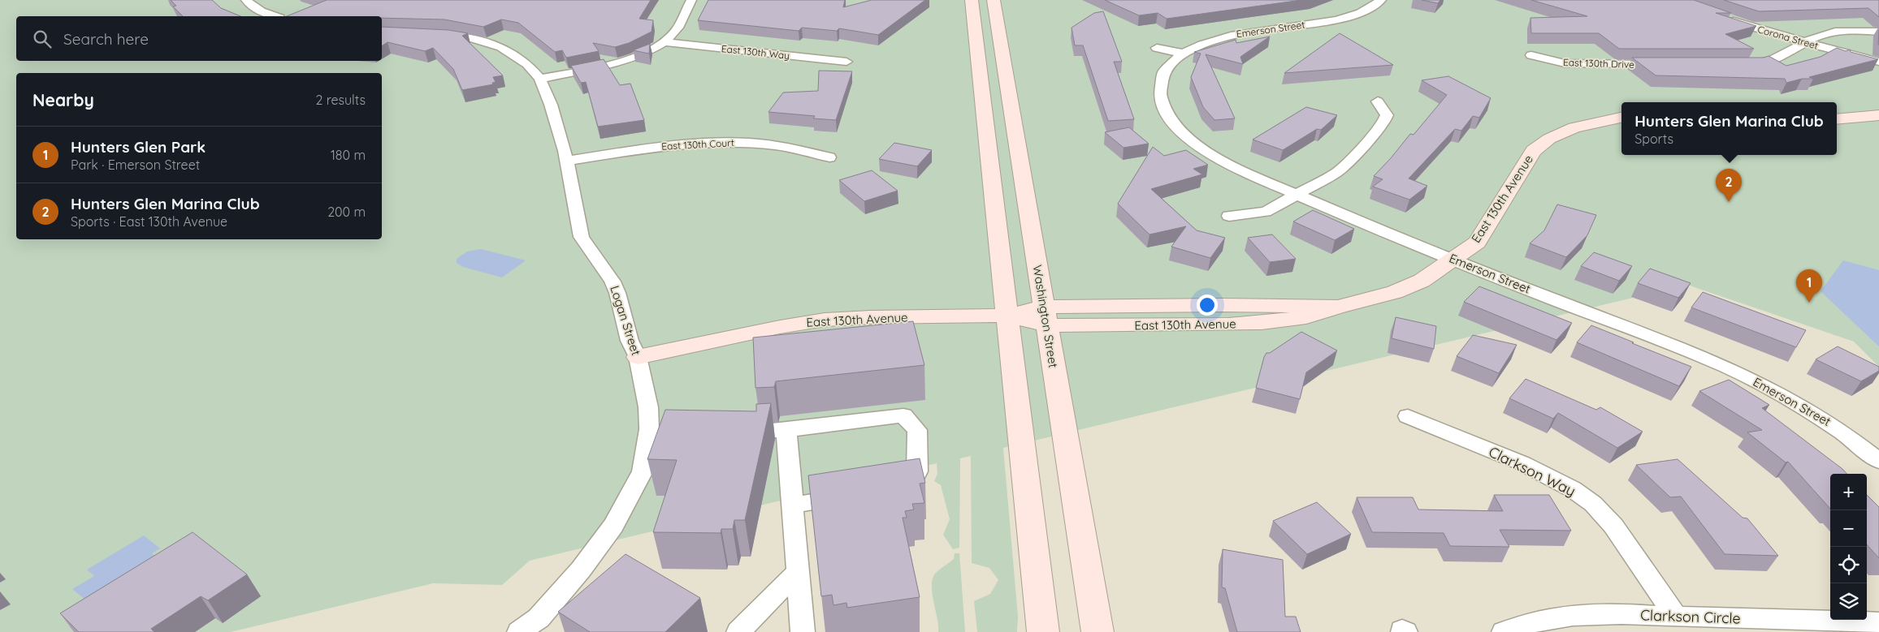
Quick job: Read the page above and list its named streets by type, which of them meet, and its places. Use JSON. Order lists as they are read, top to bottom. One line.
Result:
{"streets":{"main road":["East 130th Avenue","Washington Street"],"street":["Emerson Street","Corona Street","East 130th Way","East 130th Drive","East 130th Court","Logan Street","Clarkson Way","Clarkson Circle"]},"crossings":[["Emerson Street","East 130th Avenue"],["East 130th Court","Logan Street"],["East 130th Avenue","Washington Street"],["East 130th Avenue","Logan Street"],["Clarkson Way","Clarkson Circle"]],"page":{"search":"Search here","heading":["Nearby","2 results"],"popup":["Hunters Glen Marina Club","Sports"],"list":[{"mark":"1","name":"Hunters Glen Park","note":"Park · Emerson Street","value":"180 m"},{"mark":"2","name":"Hunters Glen Marina Club","note":"Sports · East 130th Avenue","value":"200 m"}],"pins":["2","1"],"map_buttons":["+","−"]}}
